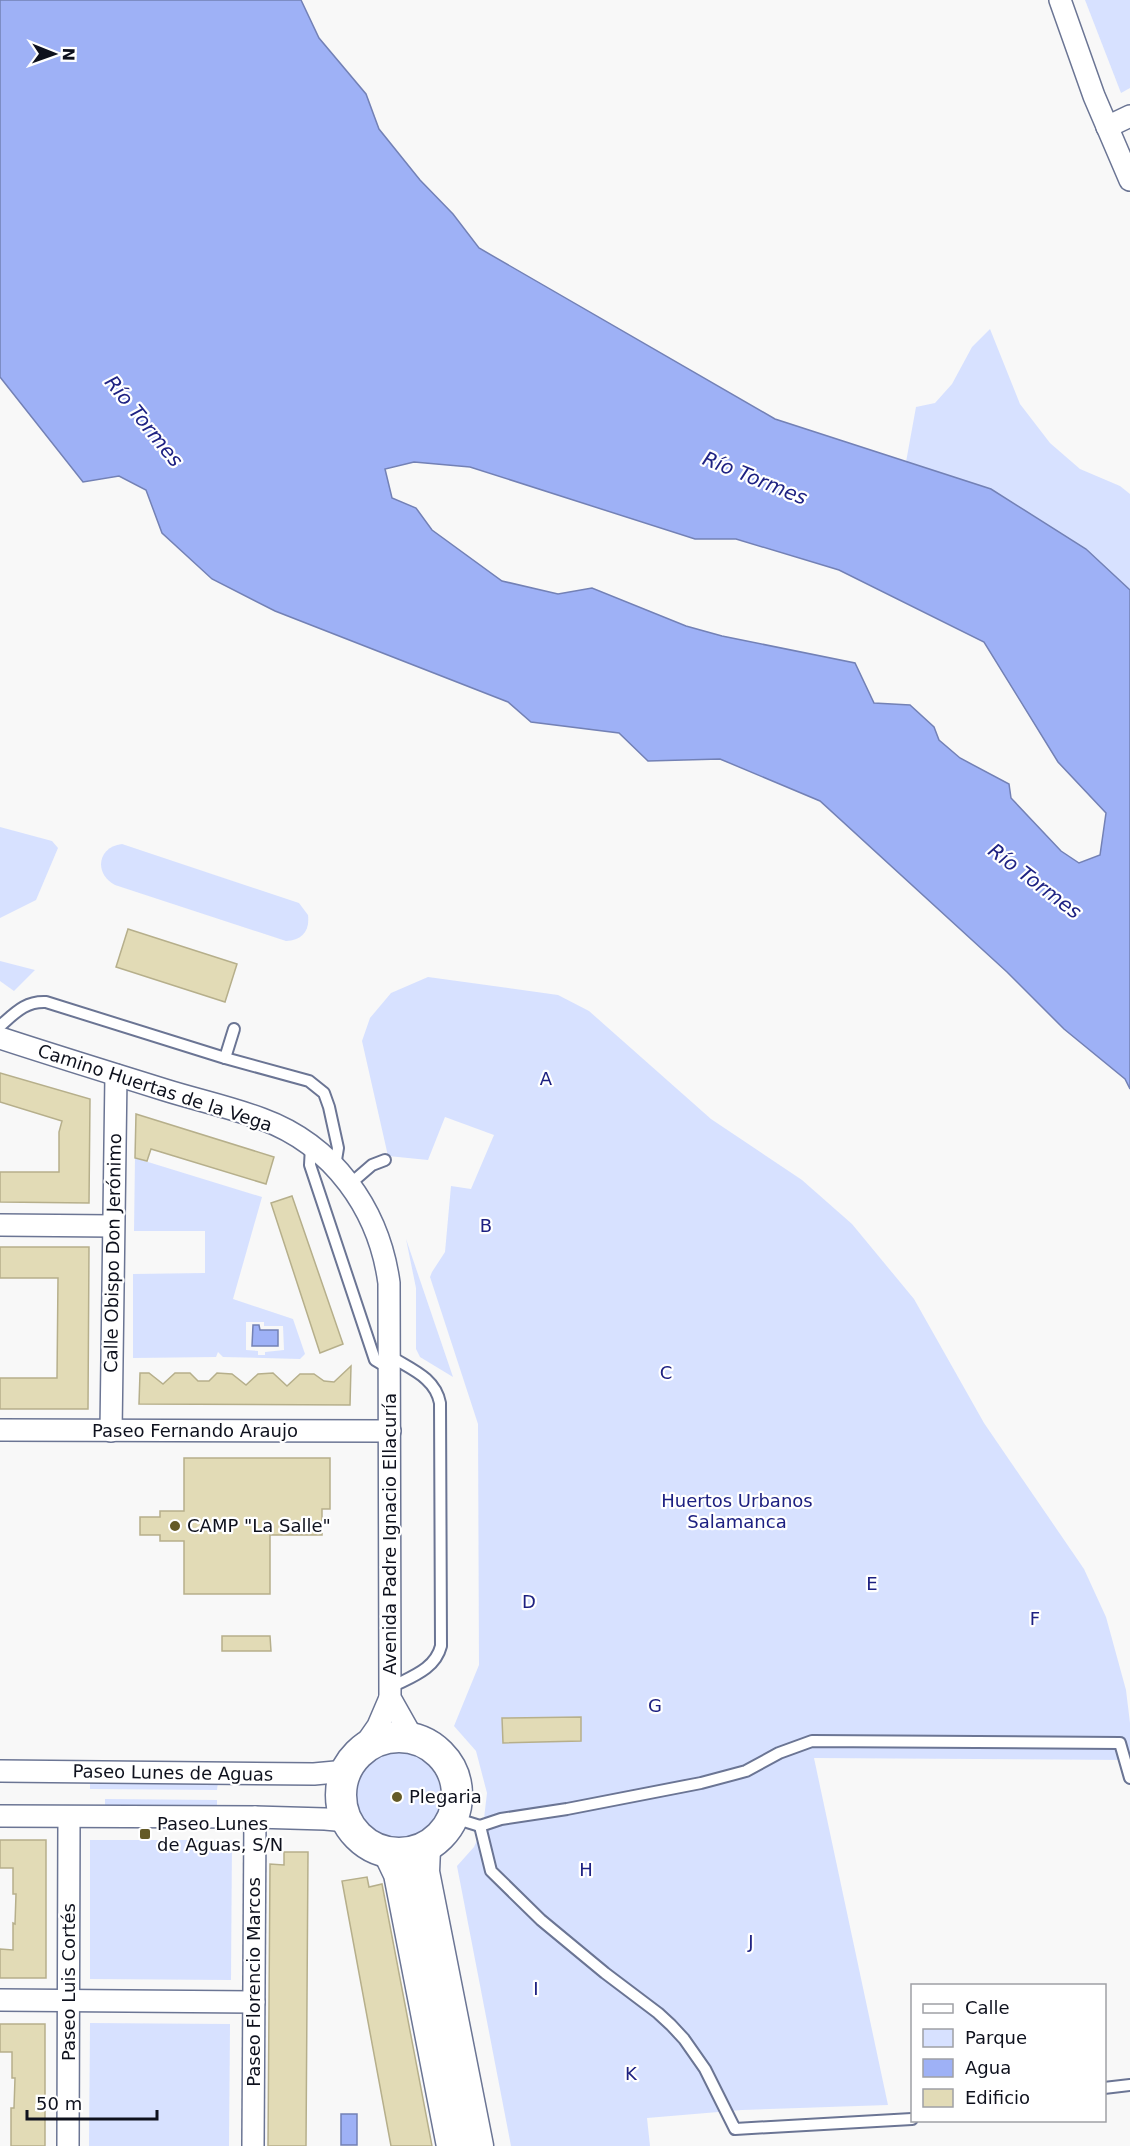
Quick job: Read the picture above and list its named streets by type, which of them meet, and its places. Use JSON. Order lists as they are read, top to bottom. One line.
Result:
{"streets":{"street":["Camino Huertas de la Vega","Calle Obispo Don Jerónimo","Paseo Fernando Araujo","Avenida Padre Ignacio Ellacuría","Paseo Lunes de Aguas","Paseo Luis Cortés","Paseo Florencio Marcos"]},"crossings":[["Camino Huertas de la Vega","Calle Obispo Don Jerónimo"],["Camino Huertas de la Vega","Avenida Padre Ignacio Ellacuría"],["Calle Obispo Don Jerónimo","Paseo Fernando Araujo"],["Paseo Fernando Araujo","Avenida Padre Ignacio Ellacuría"],["Avenida Padre Ignacio Ellacuría","Paseo Lunes de Aguas"]],"water":["Río Tormes"],"parks":["A","B","C","Huertos Urbanos Salamanca","E","D","F","G","H","J","I","K"],"places":{"other":["CAMP \"La Salle\"","Plegaria"],"transit":["Paseo Lunes de Aguas, S/N"]},"legend":["Calle","Parque","Agua","Edificio"],"scale_bar":"50 m","north":"right"}
